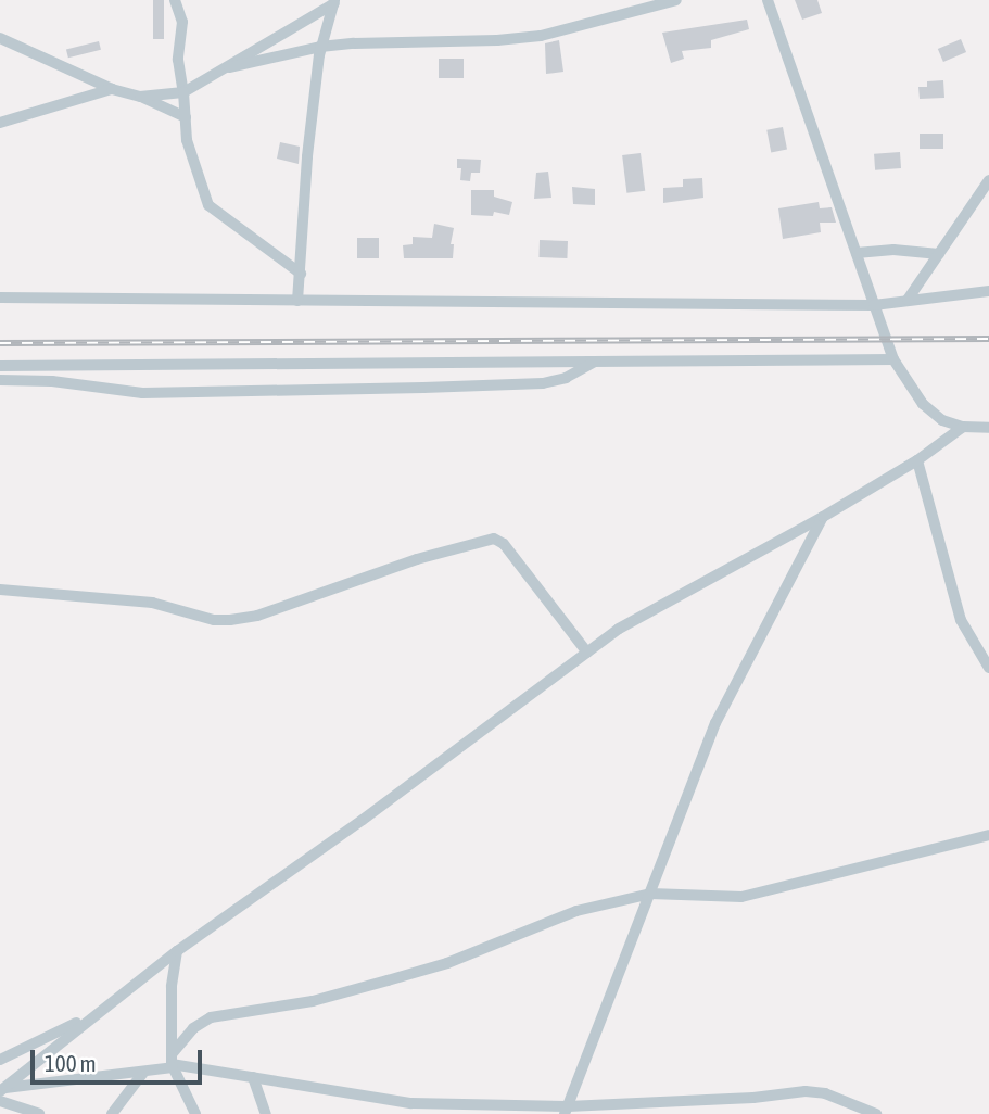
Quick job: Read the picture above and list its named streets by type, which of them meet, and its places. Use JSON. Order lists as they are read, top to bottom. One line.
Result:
{"scale_bar":"100 m"}
